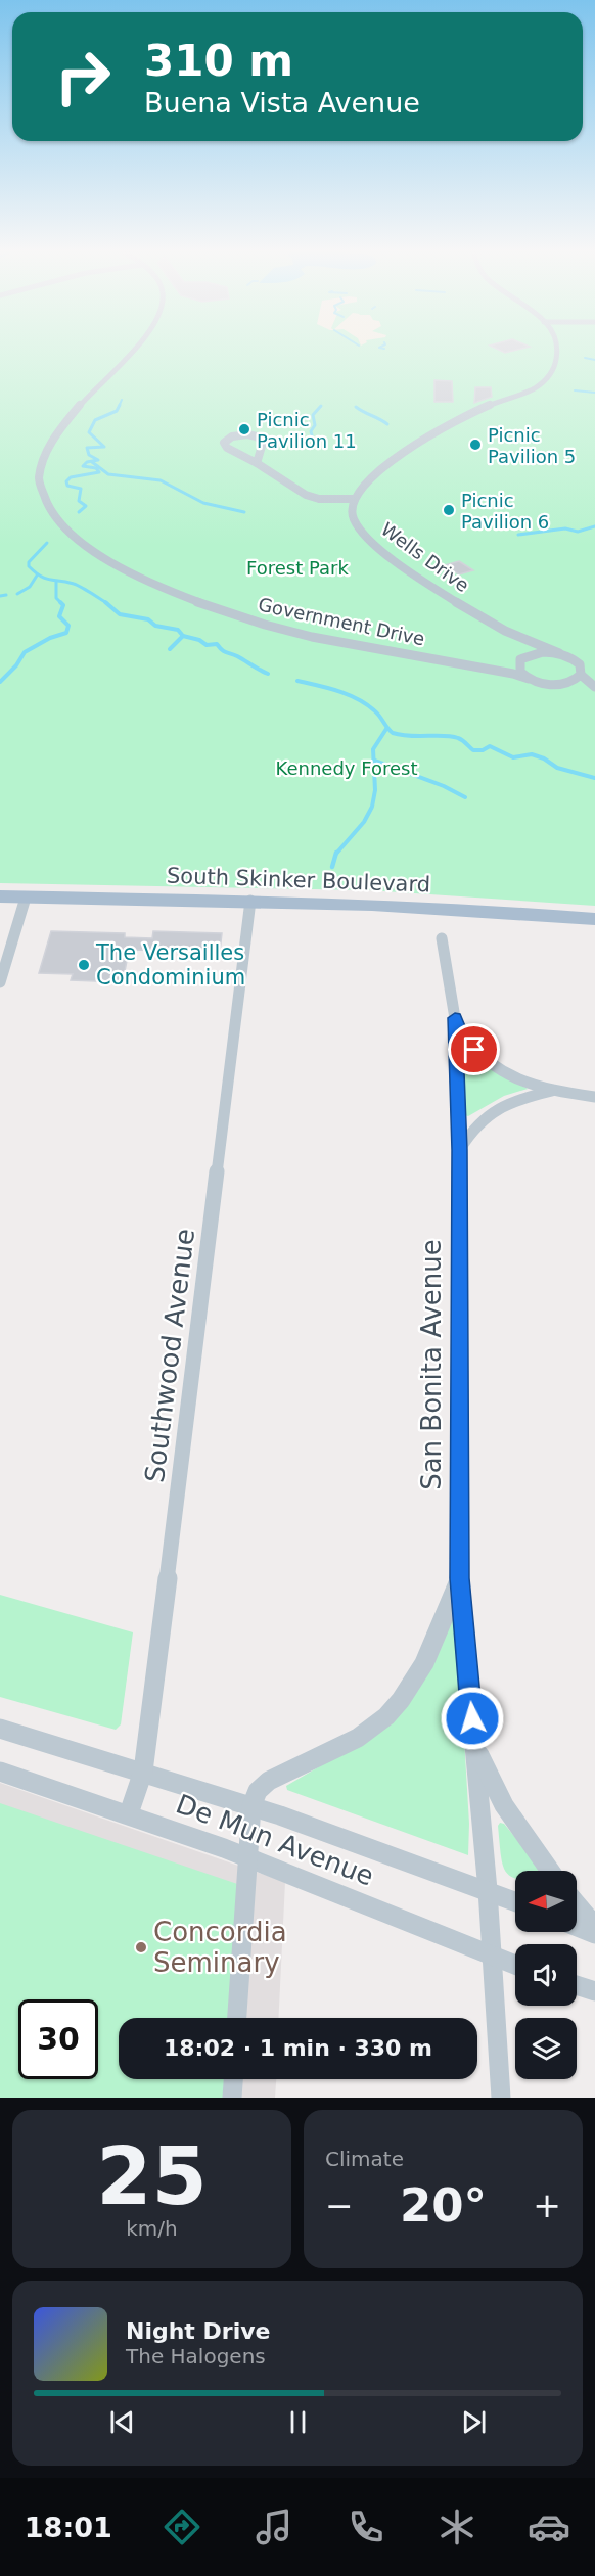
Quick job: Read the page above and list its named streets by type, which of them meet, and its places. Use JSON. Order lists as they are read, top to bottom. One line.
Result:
{"streets":{"main road":["South Skinker Boulevard"],"street":["Wells Drive","Government Drive","Southwood Avenue","San Bonita Avenue","De Mun Avenue"]},"crossings":[["Wells Drive","Government Drive"],["South Skinker Boulevard","Southwood Avenue"],["Southwood Avenue","De Mun Avenue"],["San Bonita Avenue","De Mun Avenue"]],"parks":["Forest Park","Kennedy Forest"],"places":["Picnic Pavilion 11","Picnic Pavilion 5","Picnic Pavilion 6","The Versailles Condominium","Concordia Seminary"],"north":"left","page":{"turn":["310 m","Buena Vista Avenue"],"limit":"30","trip":"18:02 · 1 min · 330 m","tile":[["25","km/h"],"Climate"],"heat":["−","20°","+"],"song":["Night Drive","The Halogens"],"tabs":"18:01"}}
